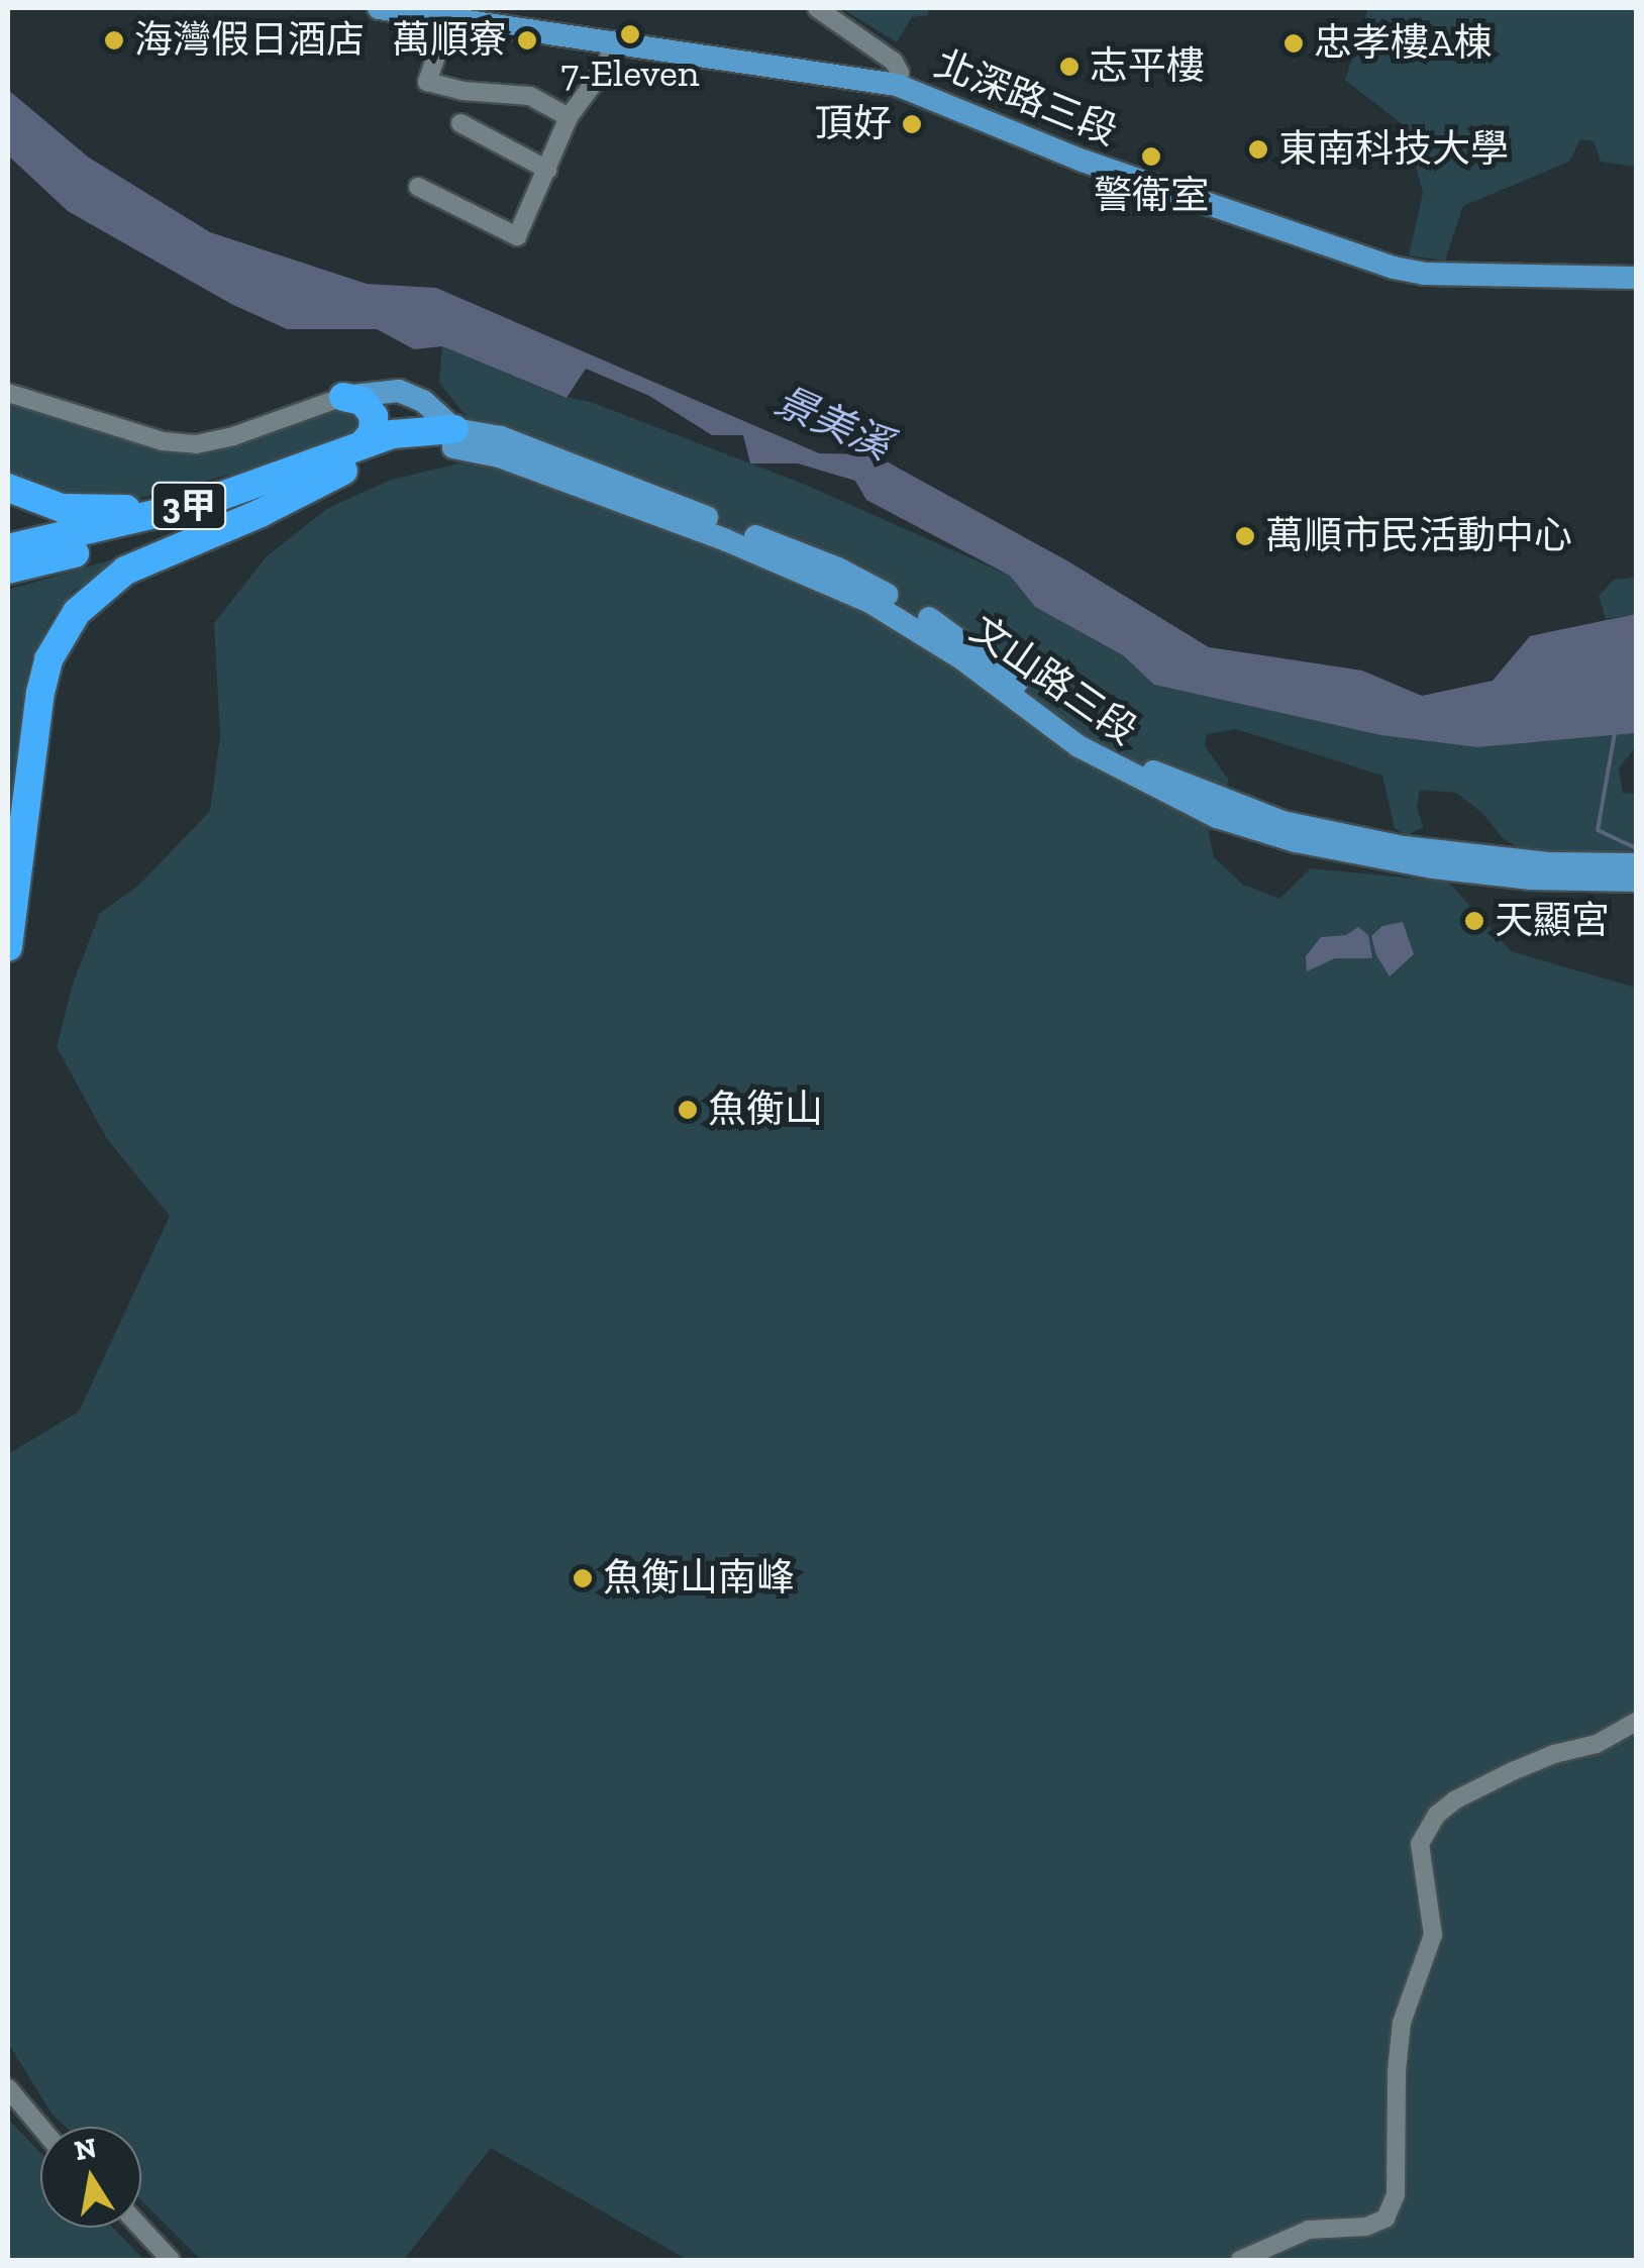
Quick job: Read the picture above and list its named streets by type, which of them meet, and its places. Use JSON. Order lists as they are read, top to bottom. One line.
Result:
{"streets":{"highway":["3甲"],"main road":["北深路三段","文山路三段"]},"crossings":[["3甲","文山路三段"]],"water":["景美溪"],"places":["7-Eleven","海灣假日酒店","萬順寮","忠孝樓A棟","志平樓","頂好","東南科技大學","警衛室","萬順市民活動中心","天顯宮","魚衡山","魚衡山南峰"],"north":"top"}
